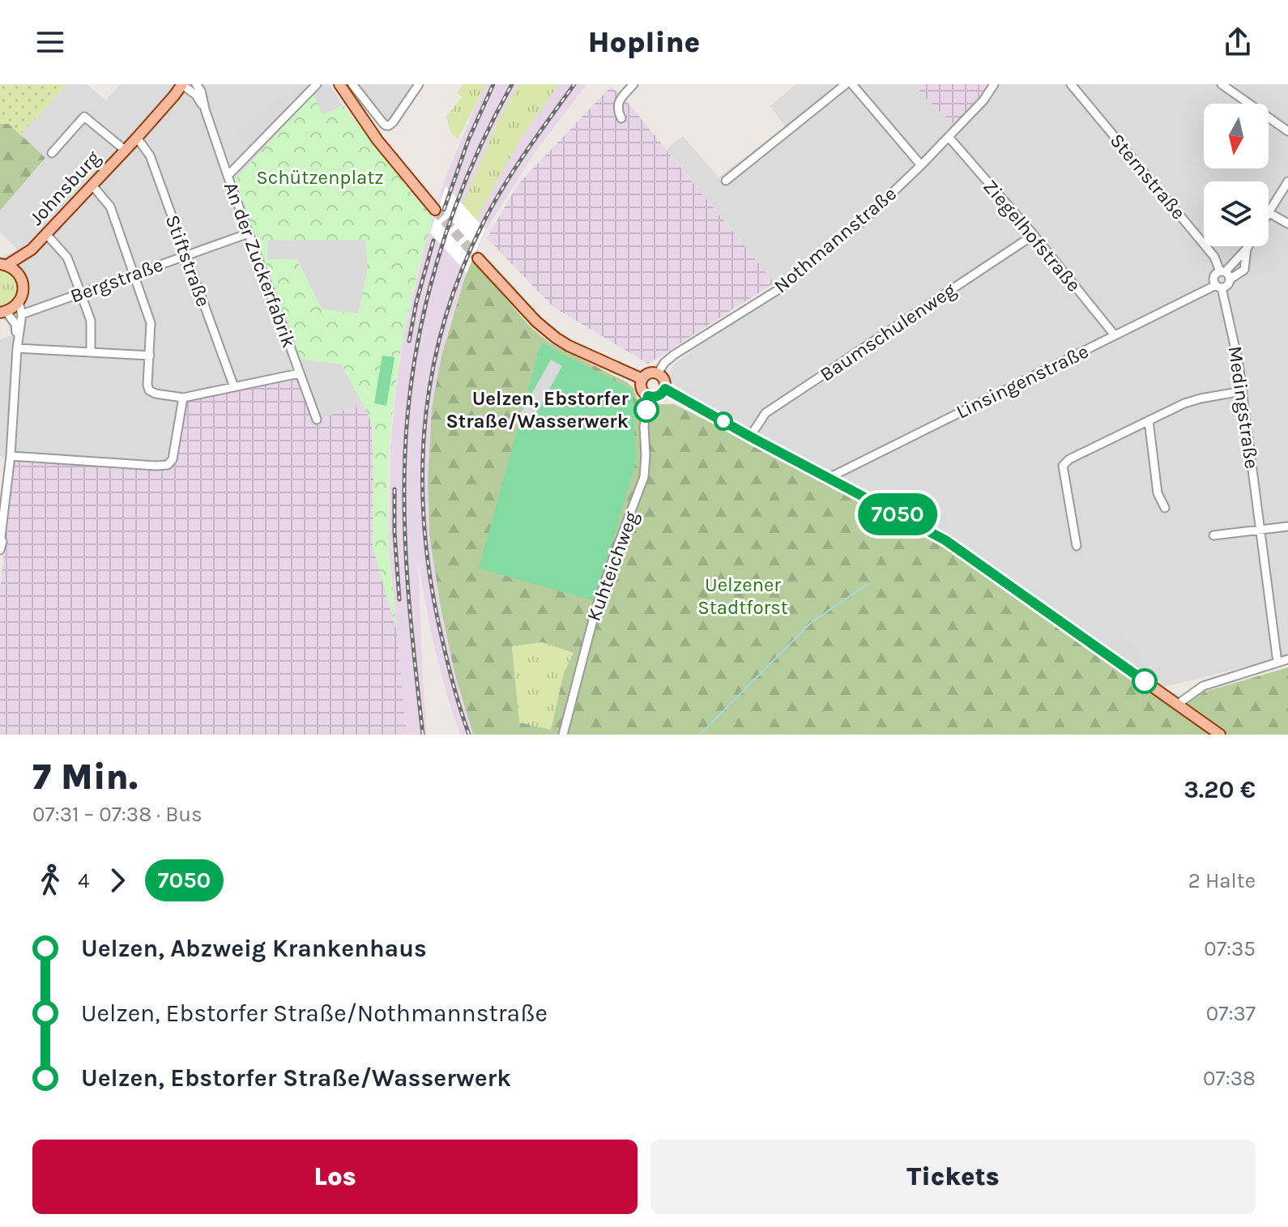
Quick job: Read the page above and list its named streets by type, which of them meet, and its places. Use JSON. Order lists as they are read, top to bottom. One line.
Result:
{"streets":{"main road":["Johnsburg"],"street":["Sternstraße","Ziegelhofstraße","Nothmannstraße","Stiftstraße","An der Zuckerfabrik","Bergstraße","Baumschulenweg","Linsingenstraße","Medingstraße","Kuhteichweg"]},"crossings":[["Sternstraße","Linsingenstraße"],["Johnsburg","Stiftstraße"],["Johnsburg","An der Zuckerfabrik"],["Ziegelhofstraße","Nothmannstraße"],["Ziegelhofstraße","Baumschulenweg"],["Ziegelhofstraße","Linsingenstraße"],["Nothmannstraße","Kuhteichweg"],["Stiftstraße","Bergstraße"],["An der Zuckerfabrik","Bergstraße"],["Linsingenstraße","Medingstraße"]],"parks":["Schützenplatz","Uelzener Stadtforst"],"places":["Uelzen, Ebstorfer Straße/Wasserwerk"],"lines":["bus line 7050"],"north":"bottom","page":{"header":"Hopline","on_map":"7050","heading":["7 Min.","07:31 – 07:38 · Bus","3.20 €"],"legs":["4","7050","2 Halte"],"list":[{"name":"Uelzen, Abzweig Krankenhaus","value":"07:35"},{"name":"Uelzen, Ebstorfer Straße/Nothmannstraße","value":"07:37"},{"name":"Uelzen, Ebstorfer Straße/Wasserwerk","value":"07:38"}],"buttons":["Los","Tickets"]}}
